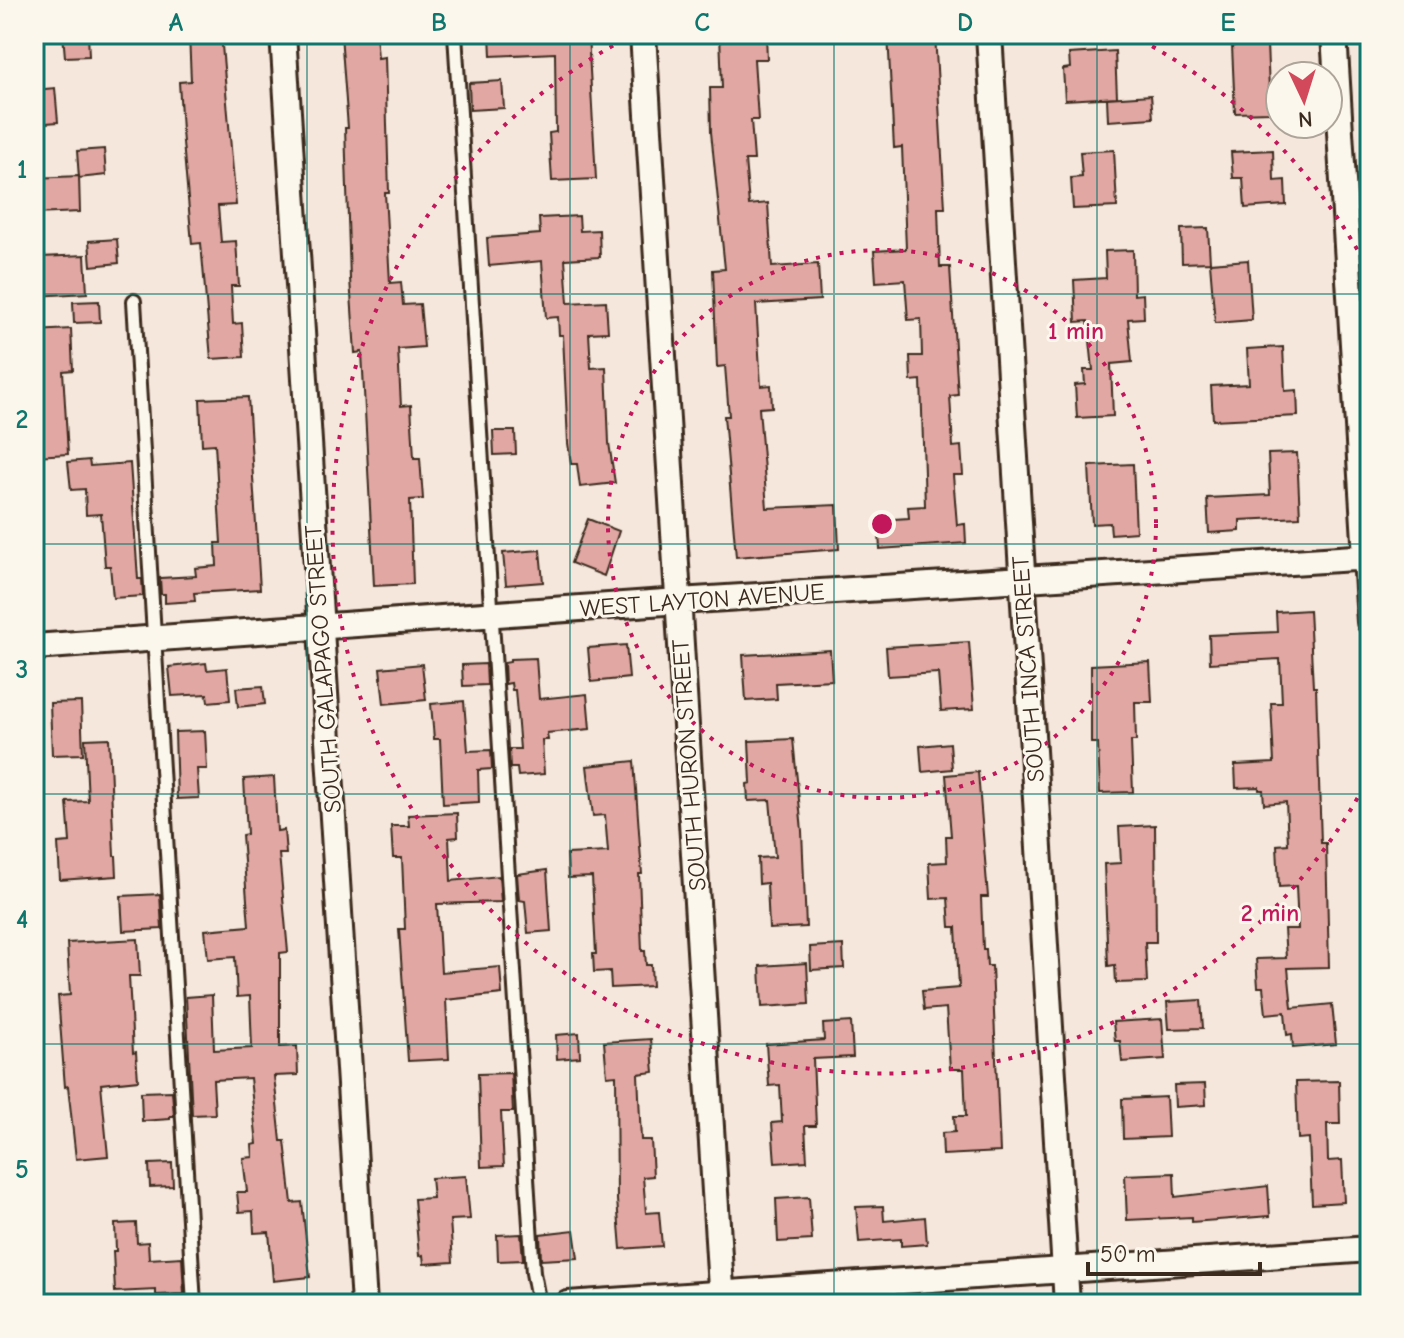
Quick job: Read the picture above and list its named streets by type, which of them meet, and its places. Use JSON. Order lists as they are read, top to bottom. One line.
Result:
{"streets":{"street":["WEST LAYTON AVENUE","SOUTH GALAPAGO STREET","SOUTH INCA STREET","SOUTH HURON STREET"]},"crossings":[["WEST LAYTON AVENUE","SOUTH GALAPAGO STREET"],["WEST LAYTON AVENUE","SOUTH INCA STREET"],["WEST LAYTON AVENUE","SOUTH HURON STREET"]],"scale_bar":"50 m","north":"bottom","grid":{"columns":["A","B","C","D","E"],"rows":["1","2","3","4","5"]},"rings":["1 min","2 min"]}
